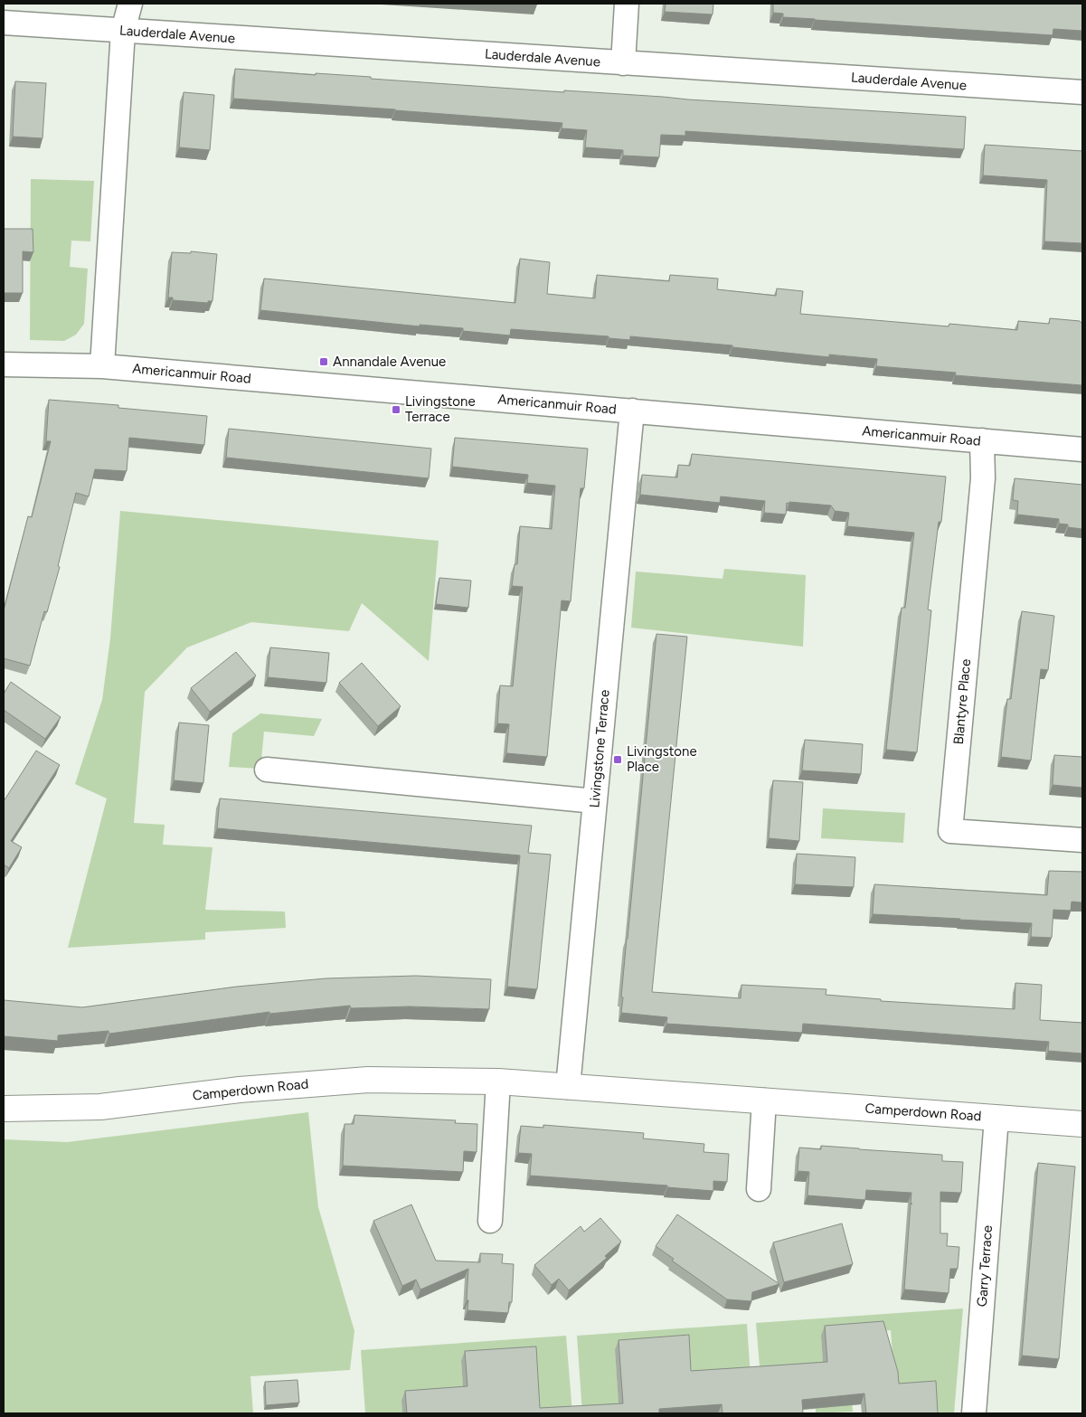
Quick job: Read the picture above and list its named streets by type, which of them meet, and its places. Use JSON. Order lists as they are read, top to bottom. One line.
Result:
{"streets":{"street":["Lauderdale Avenue","Americanmuir Road","Blantyre Place","Livingstone Terrace","Camperdown Road","Garry Terrace"]},"crossings":[["Americanmuir Road","Blantyre Place"],["Americanmuir Road","Livingstone Terrace"],["Livingstone Terrace","Camperdown Road"],["Camperdown Road","Garry Terrace"]],"places":{"transit":["Annandale Avenue","Livingstone Terrace","Livingstone Place"]}}
